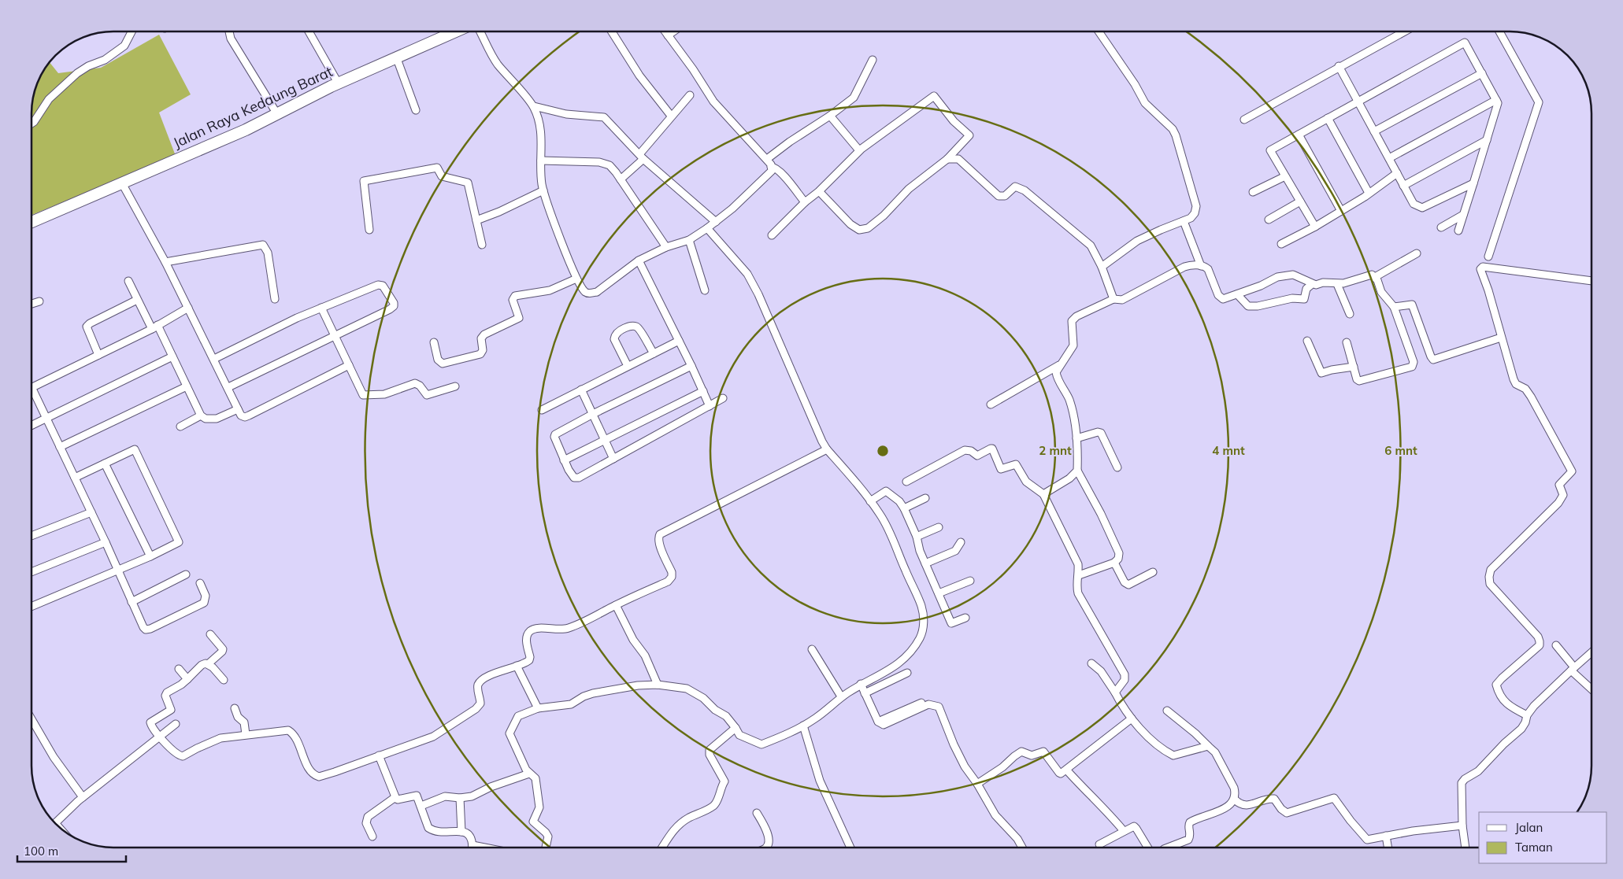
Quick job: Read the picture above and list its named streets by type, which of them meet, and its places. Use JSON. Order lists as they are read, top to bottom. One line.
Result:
{"streets":{"street":["Jalan Raya Kedaung Barat"]},"legend":["Jalan","Taman"],"scale_bar":"100 m","rings":["2 mnt","4 mnt","6 mnt"]}
